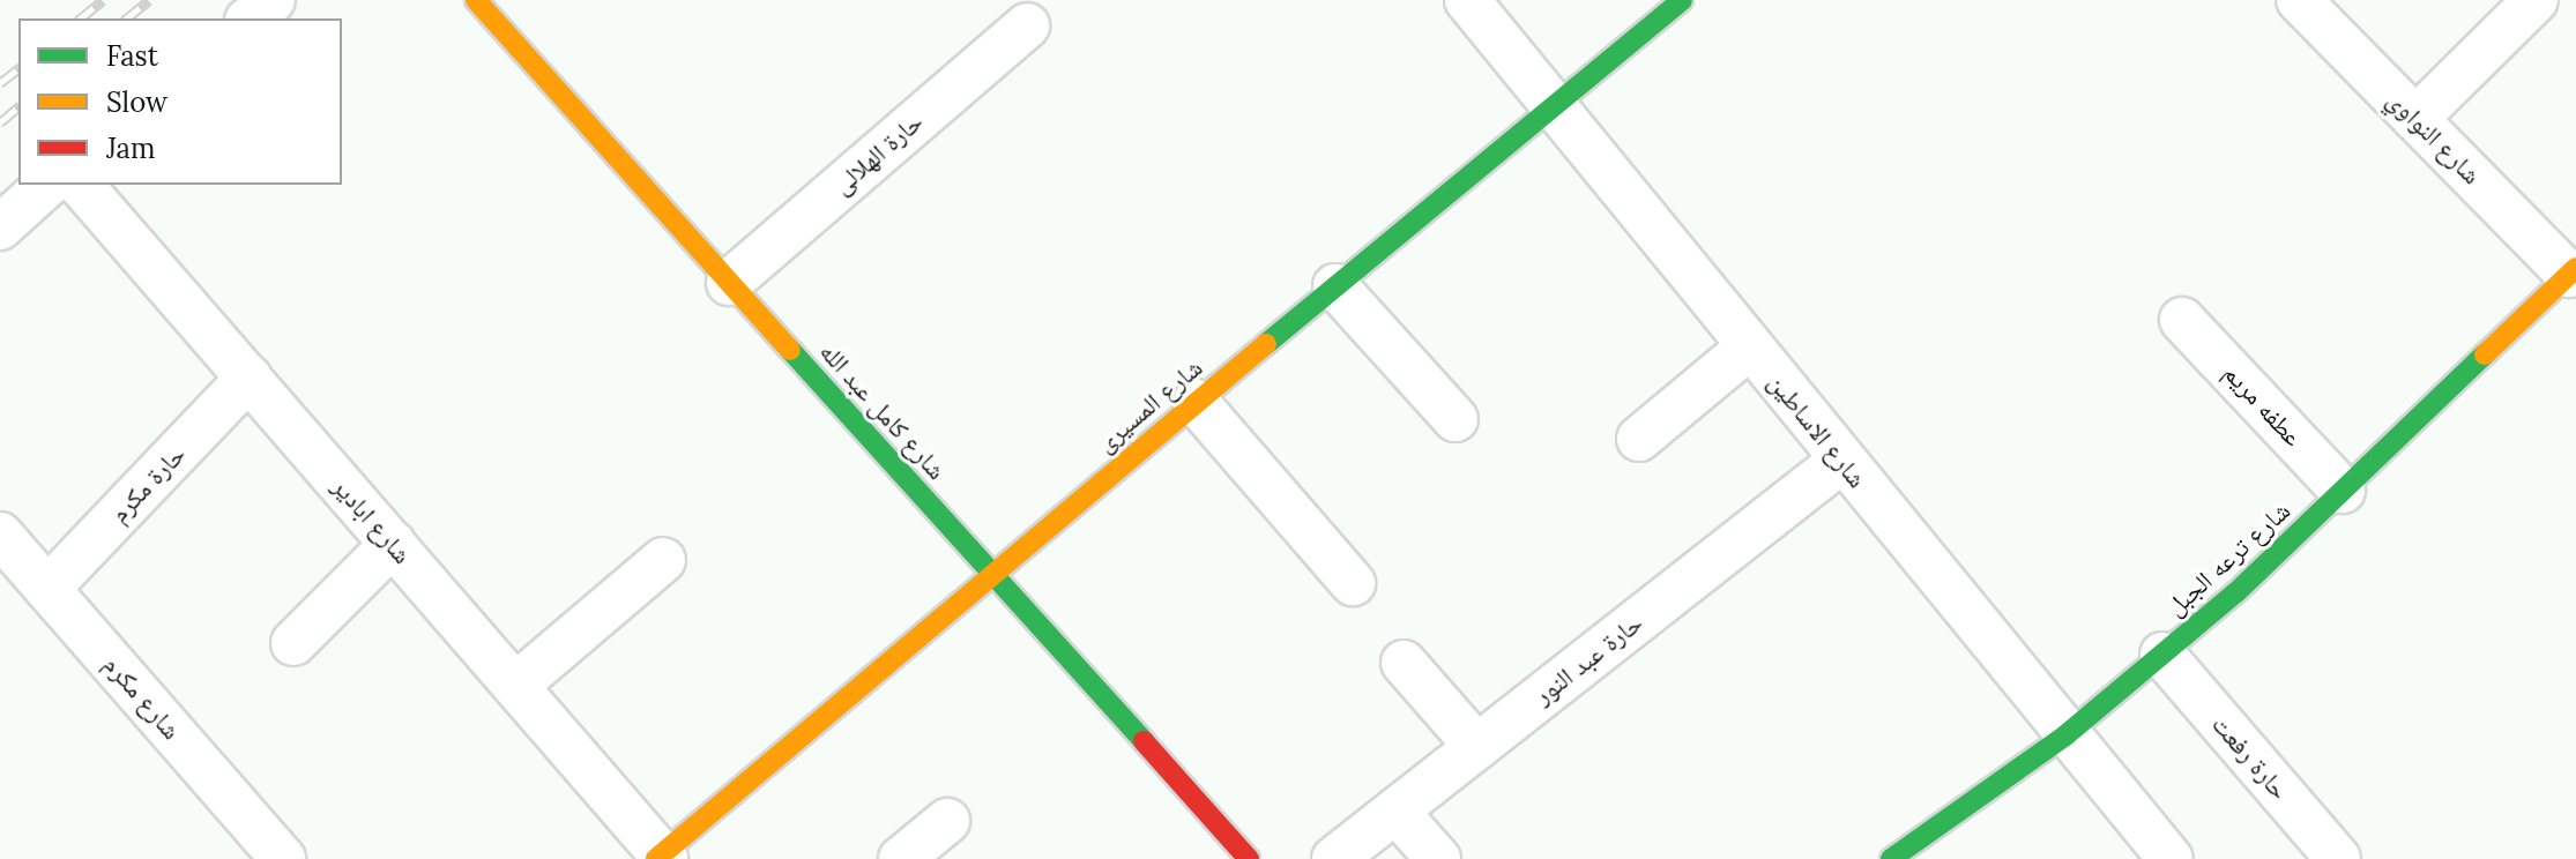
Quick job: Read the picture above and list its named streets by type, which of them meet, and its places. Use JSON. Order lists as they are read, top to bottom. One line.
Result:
{"streets":{"street":["شارع النواوي","حارة الهلالى","شارع المسيرى","عطفه مريم","شارع كامل عبد الله","شارع الاساطين","حارة مكرم","شارع ابادير","شارع ترعه الجبل","حارة عبد النور","شارع مكرم","حارة رفعت"]},"crossings":[["شارع النواوي","شارع ترعه الجبل"],["حارة الهلالى","شارع كامل عبد الله"],["شارع المسيرى","شارع كامل عبد الله"],["شارع المسيرى","شارع الاساطين"],["شارع المسيرى","شارع ابادير"],["عطفه مريم","شارع ترعه الجبل"],["شارع الاساطين","شارع ترعه الجبل"],["شارع الاساطين","حارة عبد النور"],["حارة مكرم","شارع ابادير"],["حارة مكرم","شارع مكرم"],["شارع ترعه الجبل","حارة رفعت"]],"legend":["Fast","Slow","Jam"]}
